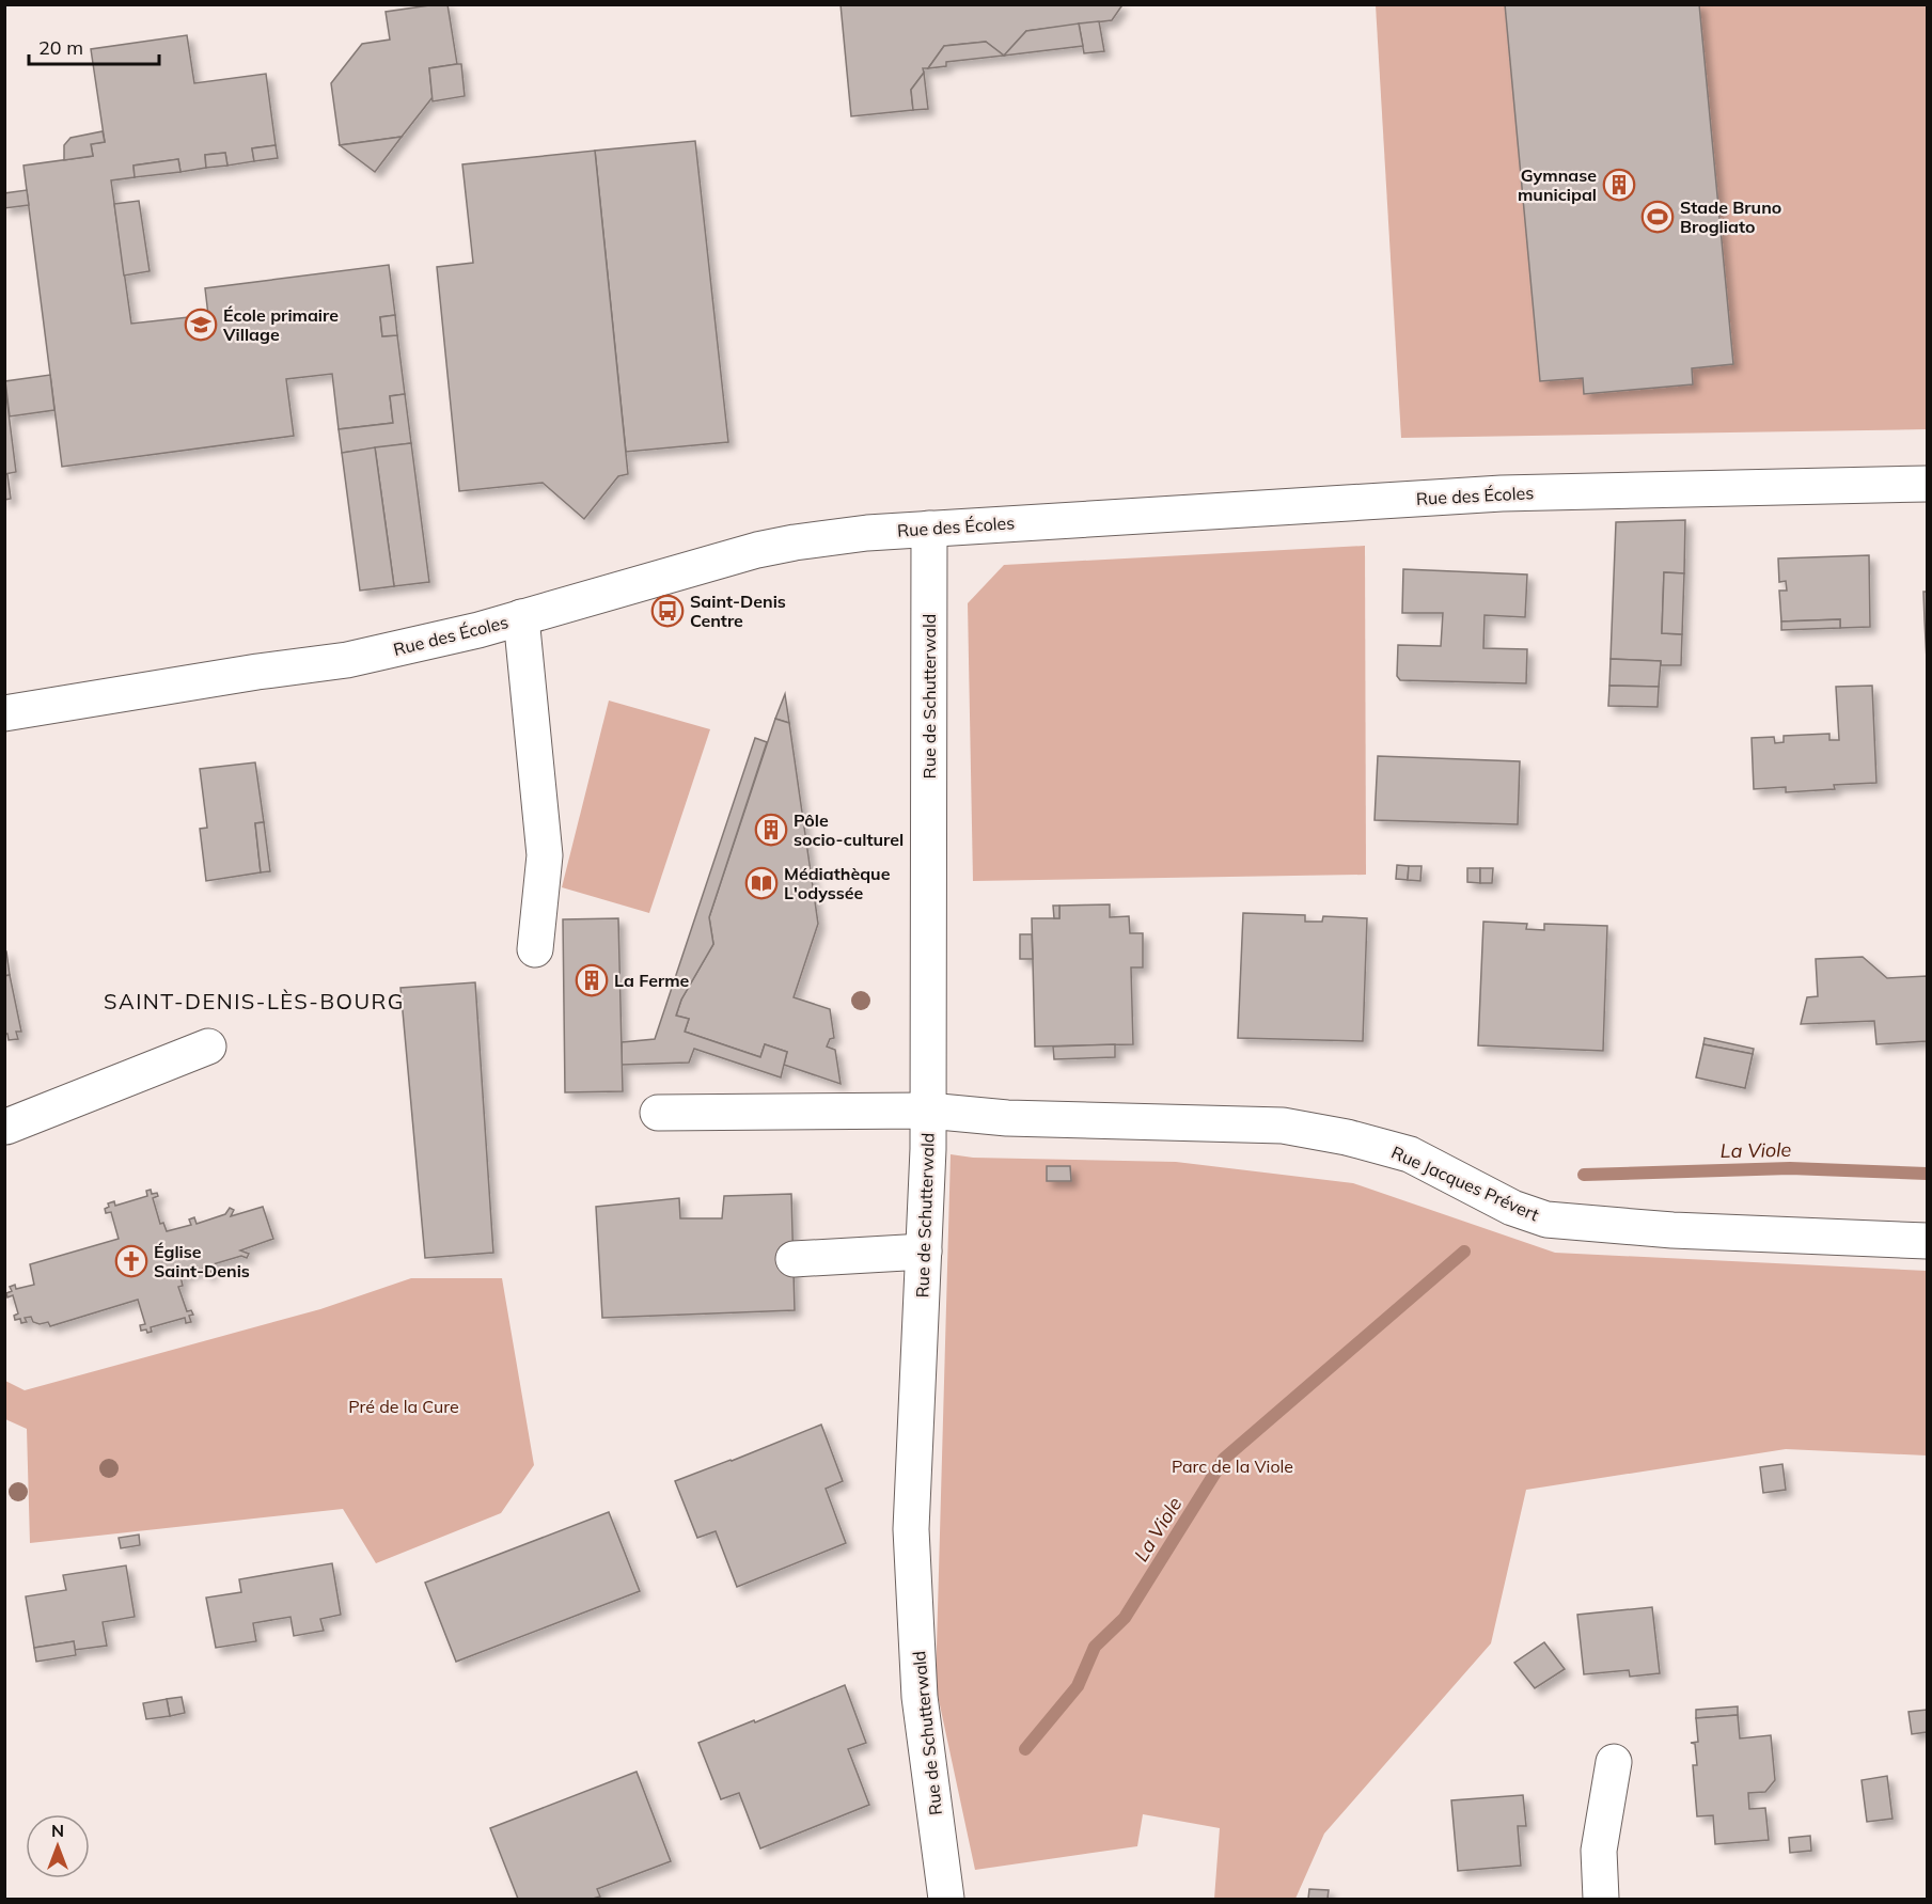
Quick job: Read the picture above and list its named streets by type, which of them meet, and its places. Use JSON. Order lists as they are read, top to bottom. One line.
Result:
{"streets":{"street":["Rue des Écoles","Rue de Schutterwald","Rue Jacques Prévert"]},"crossings":[["Rue des Écoles","Rue de Schutterwald"],["Rue de Schutterwald","Rue Jacques Prévert"]],"districts":["SAINT-DENIS-LÈS-BOURG"],"water":["La Viole"],"parks":["Pré de la Cure","Parc de la Viole"],"places":{"building":["Gymnase municipal","Pôle socio-culturel","La Ferme"],"sports":["Stade Bruno Brogliato"],"school or university":["École primaire Village"],"bus stop":["Saint-Denis Centre"],"library":["Médiathèque L'odyssée"],"church":["Église Saint-Denis"]},"scale_bar":"20 m","north":"top"}
